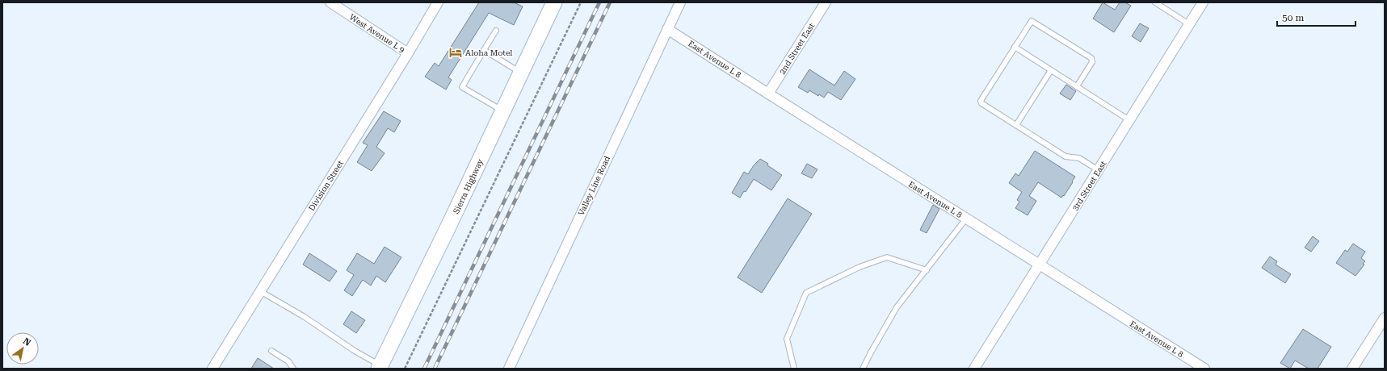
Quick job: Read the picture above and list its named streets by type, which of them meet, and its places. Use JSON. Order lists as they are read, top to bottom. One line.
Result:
{"streets":{"main road":["Sierra Highway"],"street":["West Avenue L 9","2nd Street East","East Avenue L 8","Division Street","Valley Line Road","3rd Street East"]},"crossings":[["West Avenue L 9","Division Street"],["2nd Street East","East Avenue L 8"],["East Avenue L 8","Valley Line Road"],["East Avenue L 8","3rd Street East"]],"places":{"hotel":["Aloha Motel"]},"scale_bar":"50 m","north":"top right"}
